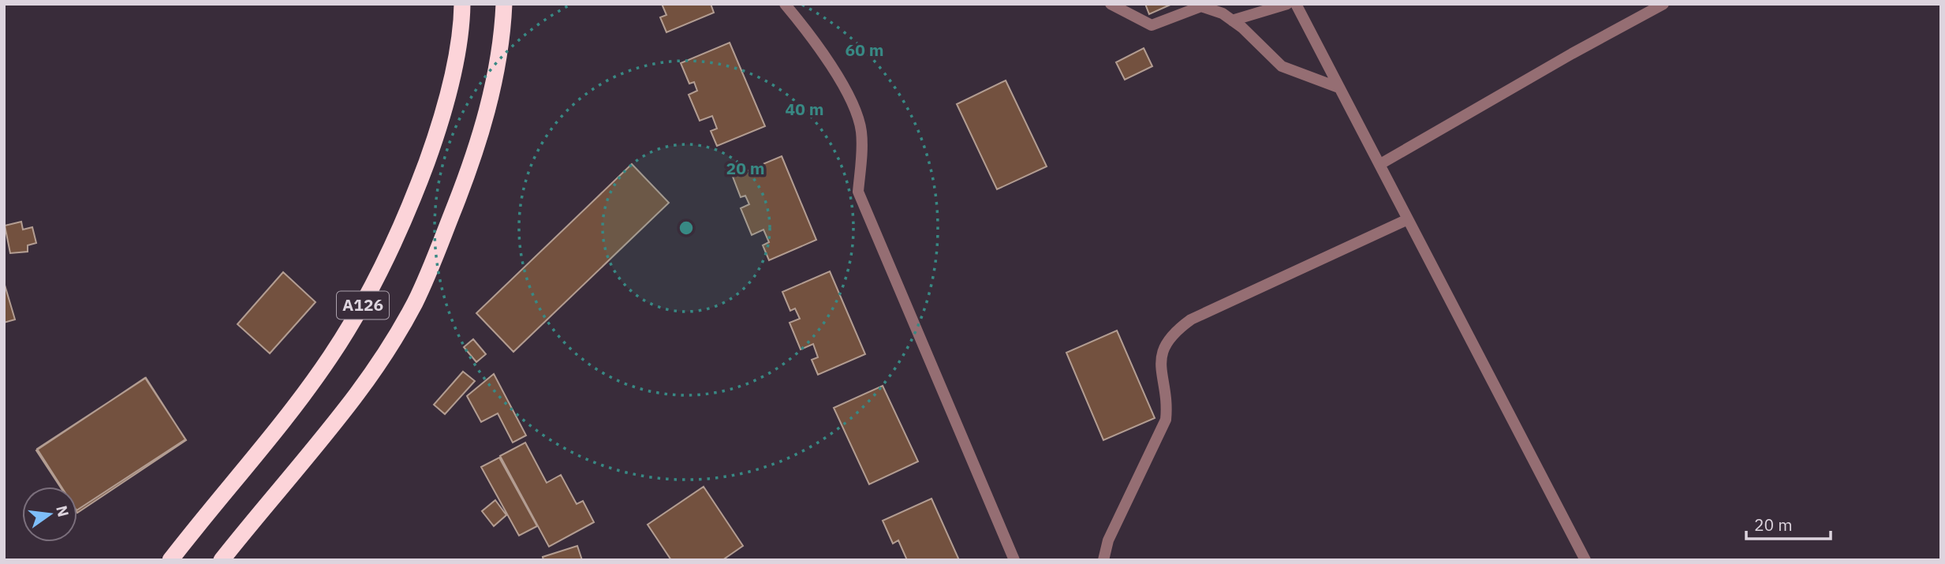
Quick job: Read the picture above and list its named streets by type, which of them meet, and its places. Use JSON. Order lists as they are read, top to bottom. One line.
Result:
{"streets":{"highway":["A126"]},"scale_bar":"20 m","north":"right","rings":["60 m","40 m","20 m"]}
